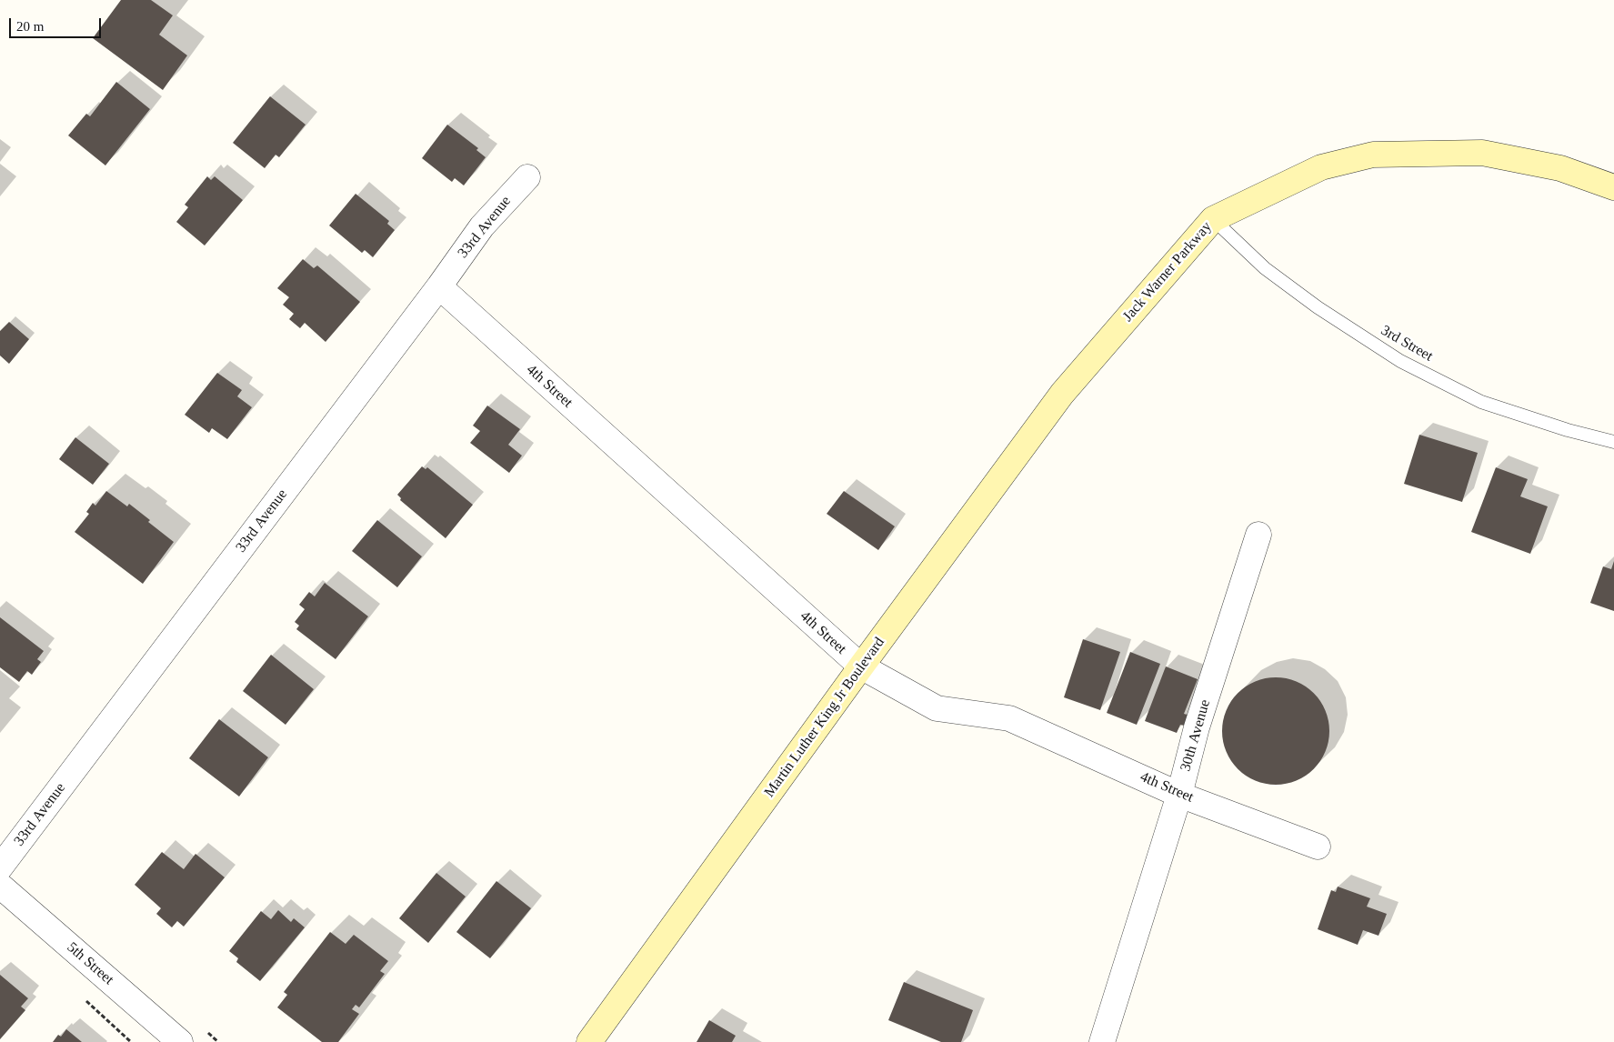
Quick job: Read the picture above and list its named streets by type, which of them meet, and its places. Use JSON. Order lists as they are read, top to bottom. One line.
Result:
{"streets":{"main road":["Jack Warner Parkway","Martin Luther King Jr Boulevard"],"street":["33rd Avenue","4th Street","30th Avenue","5th Street"],"lane":["3rd Street"]},"crossings":[["33rd Avenue","4th Street"],["Jack Warner Parkway","3rd Street"],["Jack Warner Parkway","Martin Luther King Jr Boulevard"],["4th Street","Martin Luther King Jr Boulevard"],["4th Street","30th Avenue"]],"scale_bar":"20 m"}
